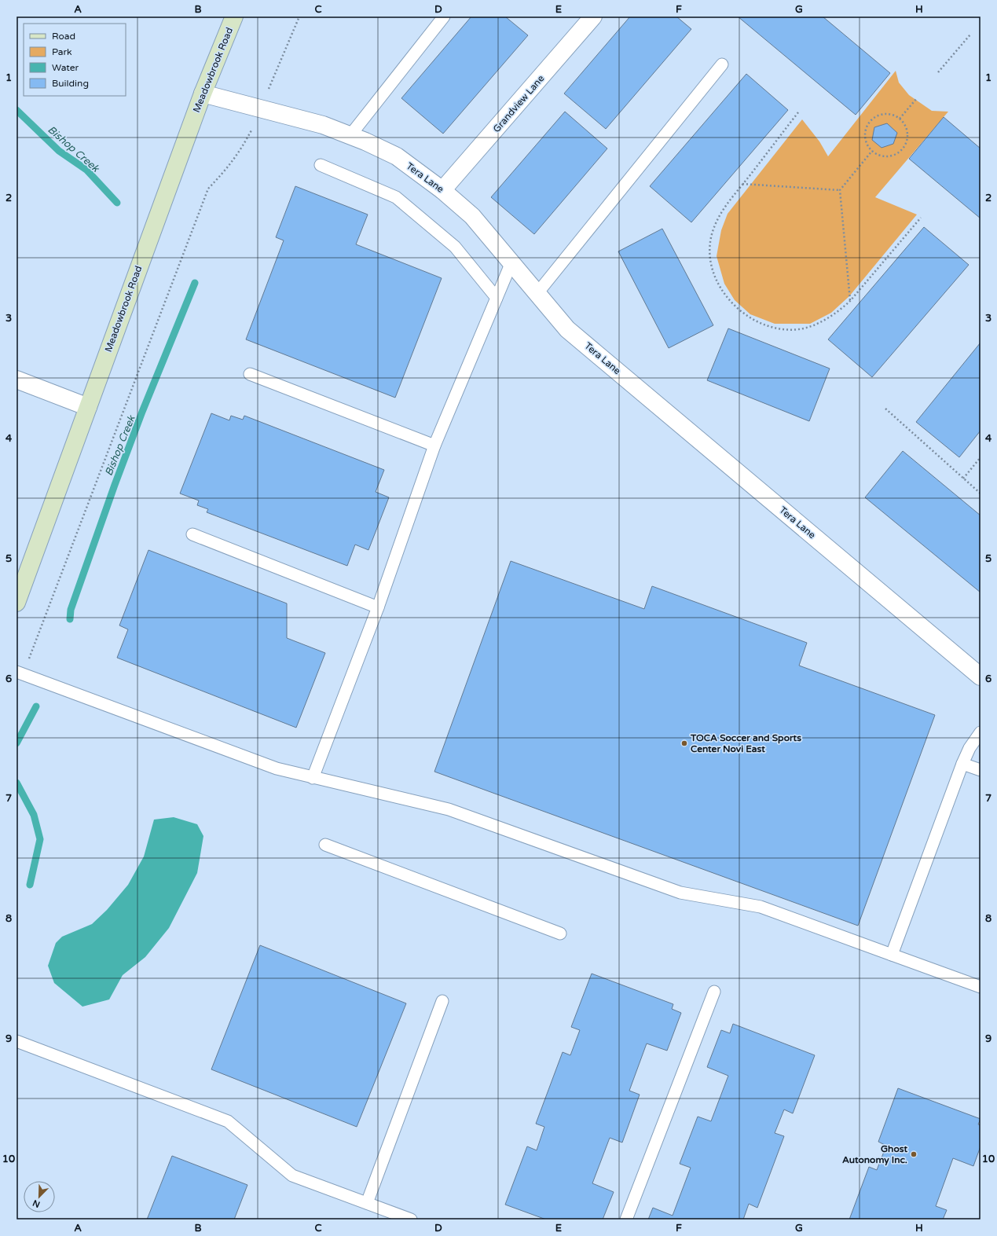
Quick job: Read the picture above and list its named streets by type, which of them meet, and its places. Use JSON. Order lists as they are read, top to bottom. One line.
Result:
{"streets":{"street":["Meadowbrook Road","Grandview Lane","Tera Lane"]},"crossings":[["Meadowbrook Road","Tera Lane"],["Grandview Lane","Tera Lane"]],"water":["Bishop Creek"],"places":["TOCA Soccer and Sports Center Novi East","Ghost Autonomy Inc."],"legend":["Road","Park","Water","Building"],"north":"bottom left","grid":{"columns":["A","B","C","D","E","F","G","H"],"rows":["1","2","3","4","5","6","7","8","9","10"]}}
